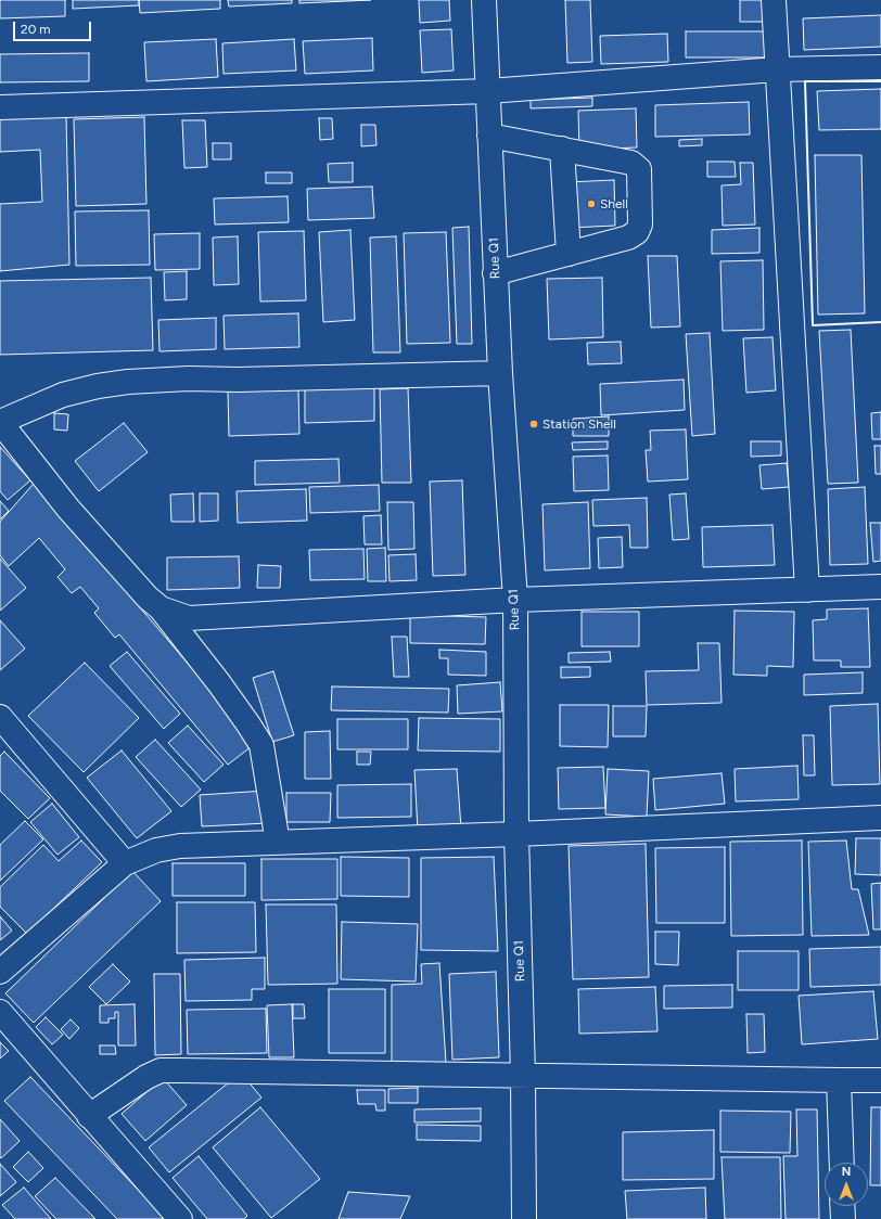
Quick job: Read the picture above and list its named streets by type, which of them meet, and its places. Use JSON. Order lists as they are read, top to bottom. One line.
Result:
{"streets":{"street":["Rue Q1"]},"places":["Shell","Station Shell"],"scale_bar":"20 m","north":"top"}
